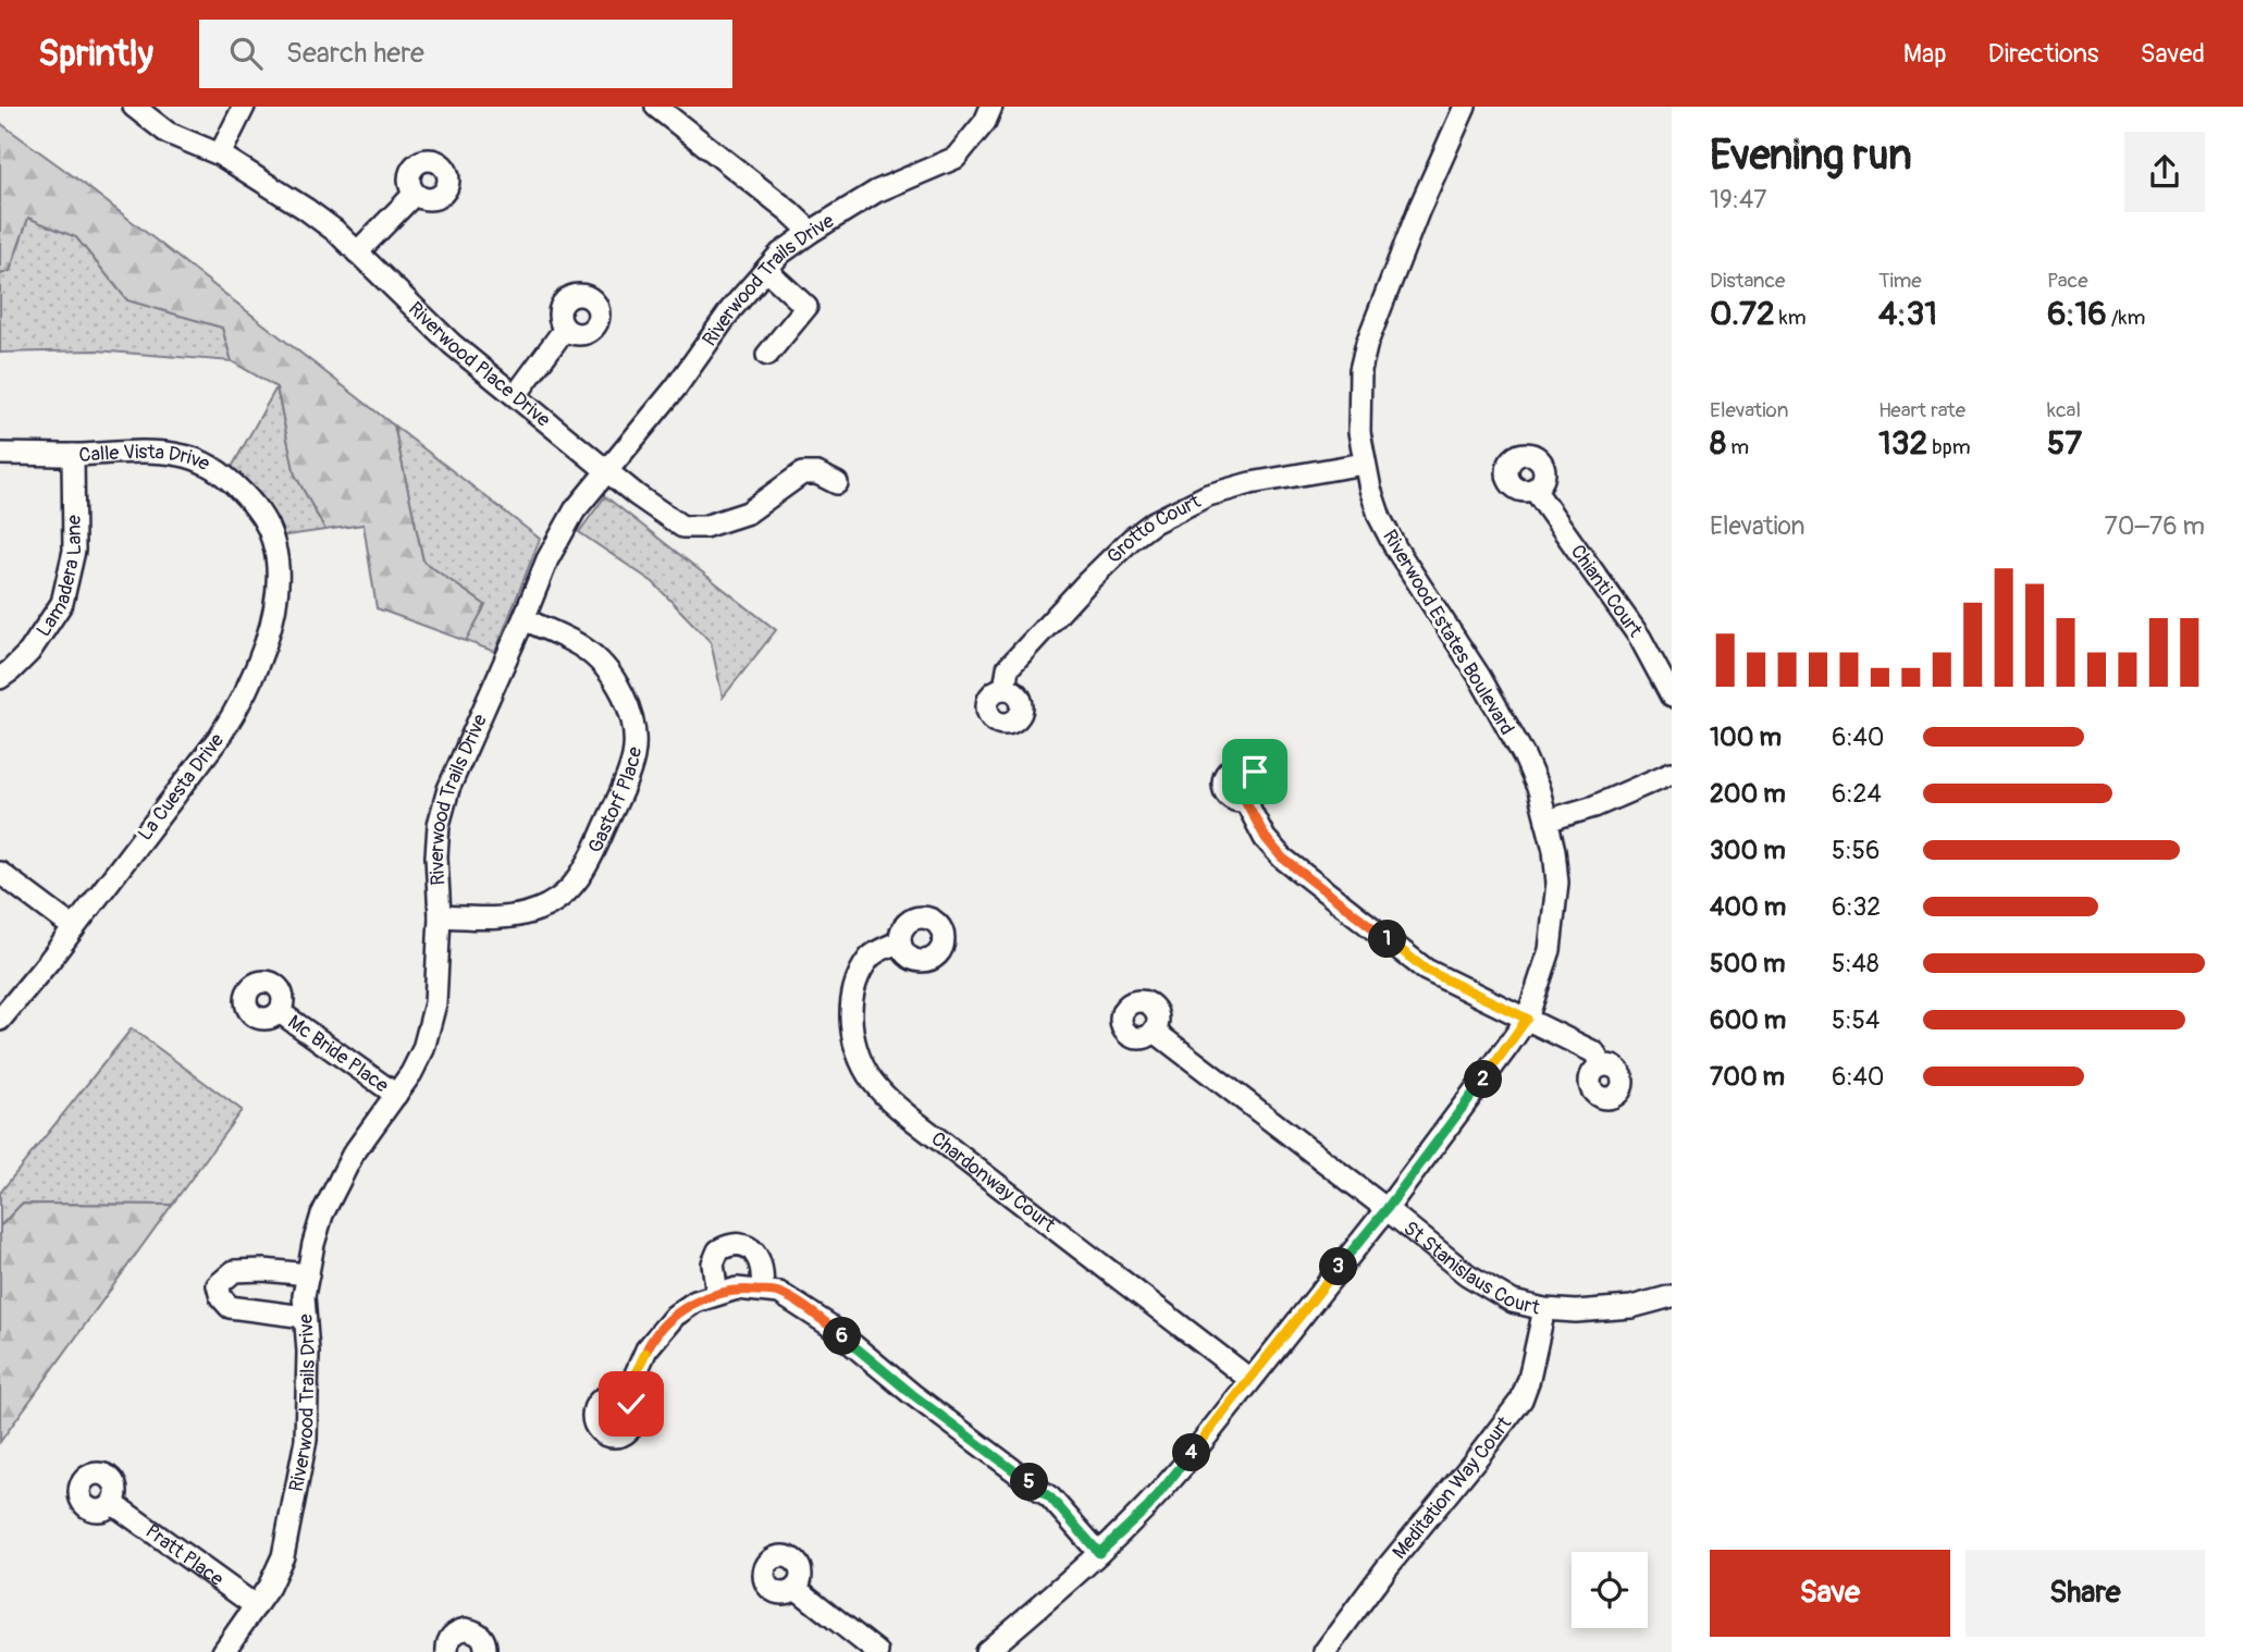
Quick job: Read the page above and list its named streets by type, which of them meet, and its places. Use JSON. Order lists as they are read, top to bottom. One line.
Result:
{"streets":{"street":["Riverwood Trails Drive","Riverwood Place Drive","Calle Vista Drive","Grotto Court","Lamadera Lane","Chianti Court","Riverwood Estates Boulevard","La Cuesta Drive","Gastorf Place","Mc Bride Place","Chardonway Court","St Stanislaus Court","Meditation Way Court","Pratt Place"]},"crossings":[["Riverwood Trails Drive","Riverwood Place Drive"],["Riverwood Trails Drive","Gastorf Place"],["Riverwood Trails Drive","Mc Bride Place"],["Riverwood Trails Drive","Pratt Place"],["Calle Vista Drive","Lamadera Lane"],["Calle Vista Drive","La Cuesta Drive"],["Grotto Court","Riverwood Estates Boulevard"],["Riverwood Estates Boulevard","Chardonway Court"],["Riverwood Estates Boulevard","St Stanislaus Court"],["St Stanislaus Court","Meditation Way Court"]],"page":{"header":"Sprintly","search":"Search here","nav":["Map","Directions","Saved"],"heading":["Evening run","19:47"],"stats":[["Distance","0.72 km"],["Time","4:31"],["Pace","6:16 /km"],["Elevation","8 m"],["Heart rate","132 bpm"],["kcal","57"]],"chart":["Elevation","70–76 m"],"list":[{"name":"100 m","note":"6:40"},{"name":"200 m","note":"6:24"},{"name":"300 m","note":"5:56"},{"name":"400 m","note":"6:32"},{"name":"500 m","note":"5:48"},{"name":"600 m","note":"5:54"},{"name":"700 m","note":"6:40"}],"pins":["1","2","3","6","4","5"],"buttons":["Save","Share"]}}
